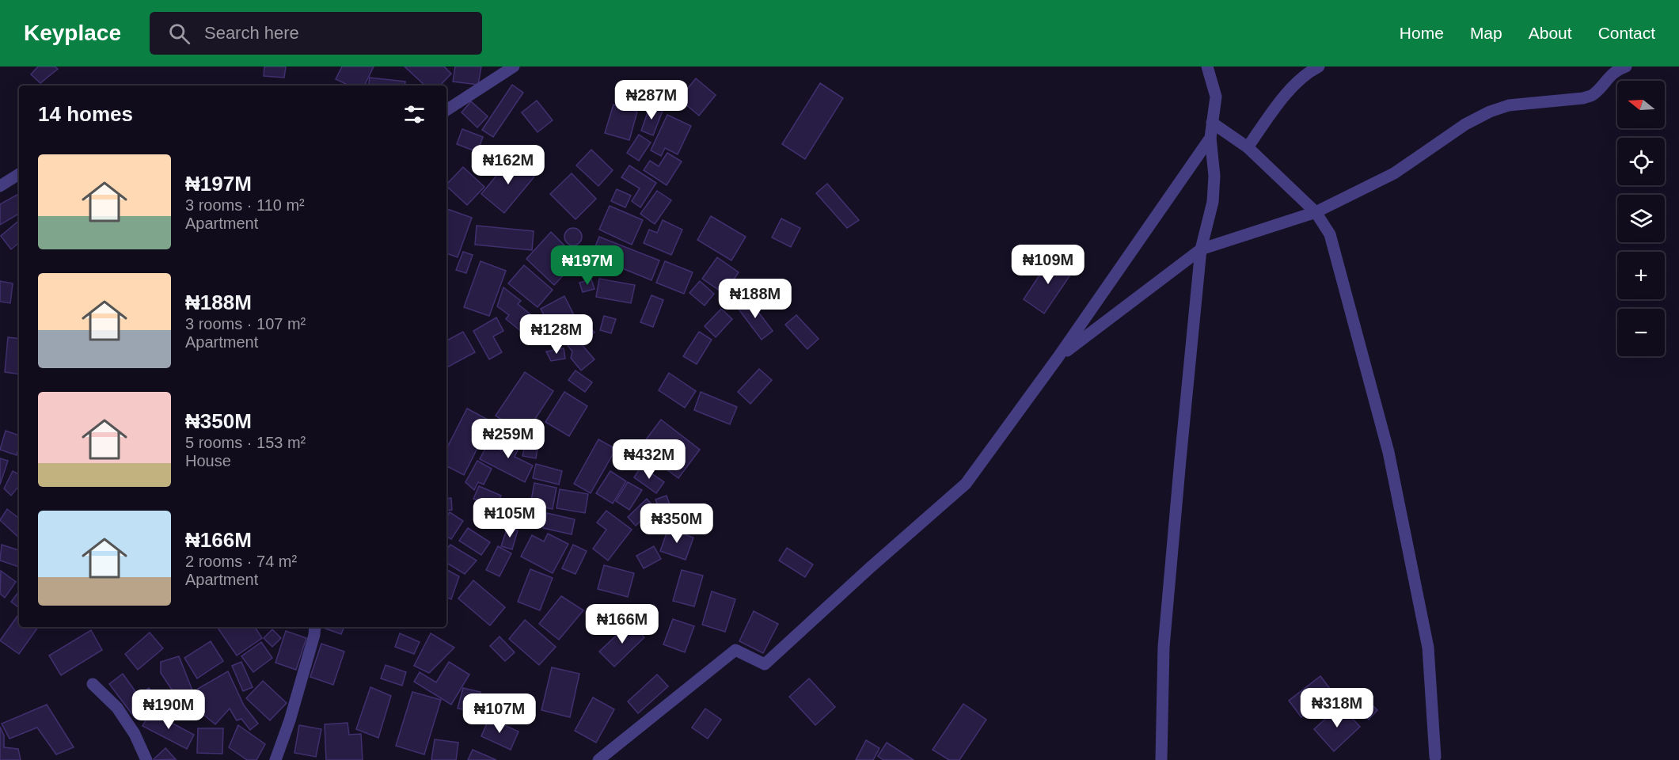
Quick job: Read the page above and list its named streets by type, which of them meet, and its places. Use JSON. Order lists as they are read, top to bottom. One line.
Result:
{"north":"left","page":{"header":"Keyplace","search":"Search here","nav":["Home","Map","About","Contact"],"price":["₦287M","₦162M","₦109M","₦197M","₦188M","₦128M","₦259M","₦432M","₦105M","₦350M","₦166M","₦318M","₦190M","₦107M"],"map_buttons":["+","−"],"heading":"14 homes","list":[{"name":"₦197M","note":"3 rooms · 110 m² · Apartment"},{"name":"₦188M","note":"3 rooms · 107 m² · Apartment"},{"name":"₦350M","note":"5 rooms · 153 m² · House"},{"name":"₦166M","note":"2 rooms · 74 m² · Apartment"}]}}
